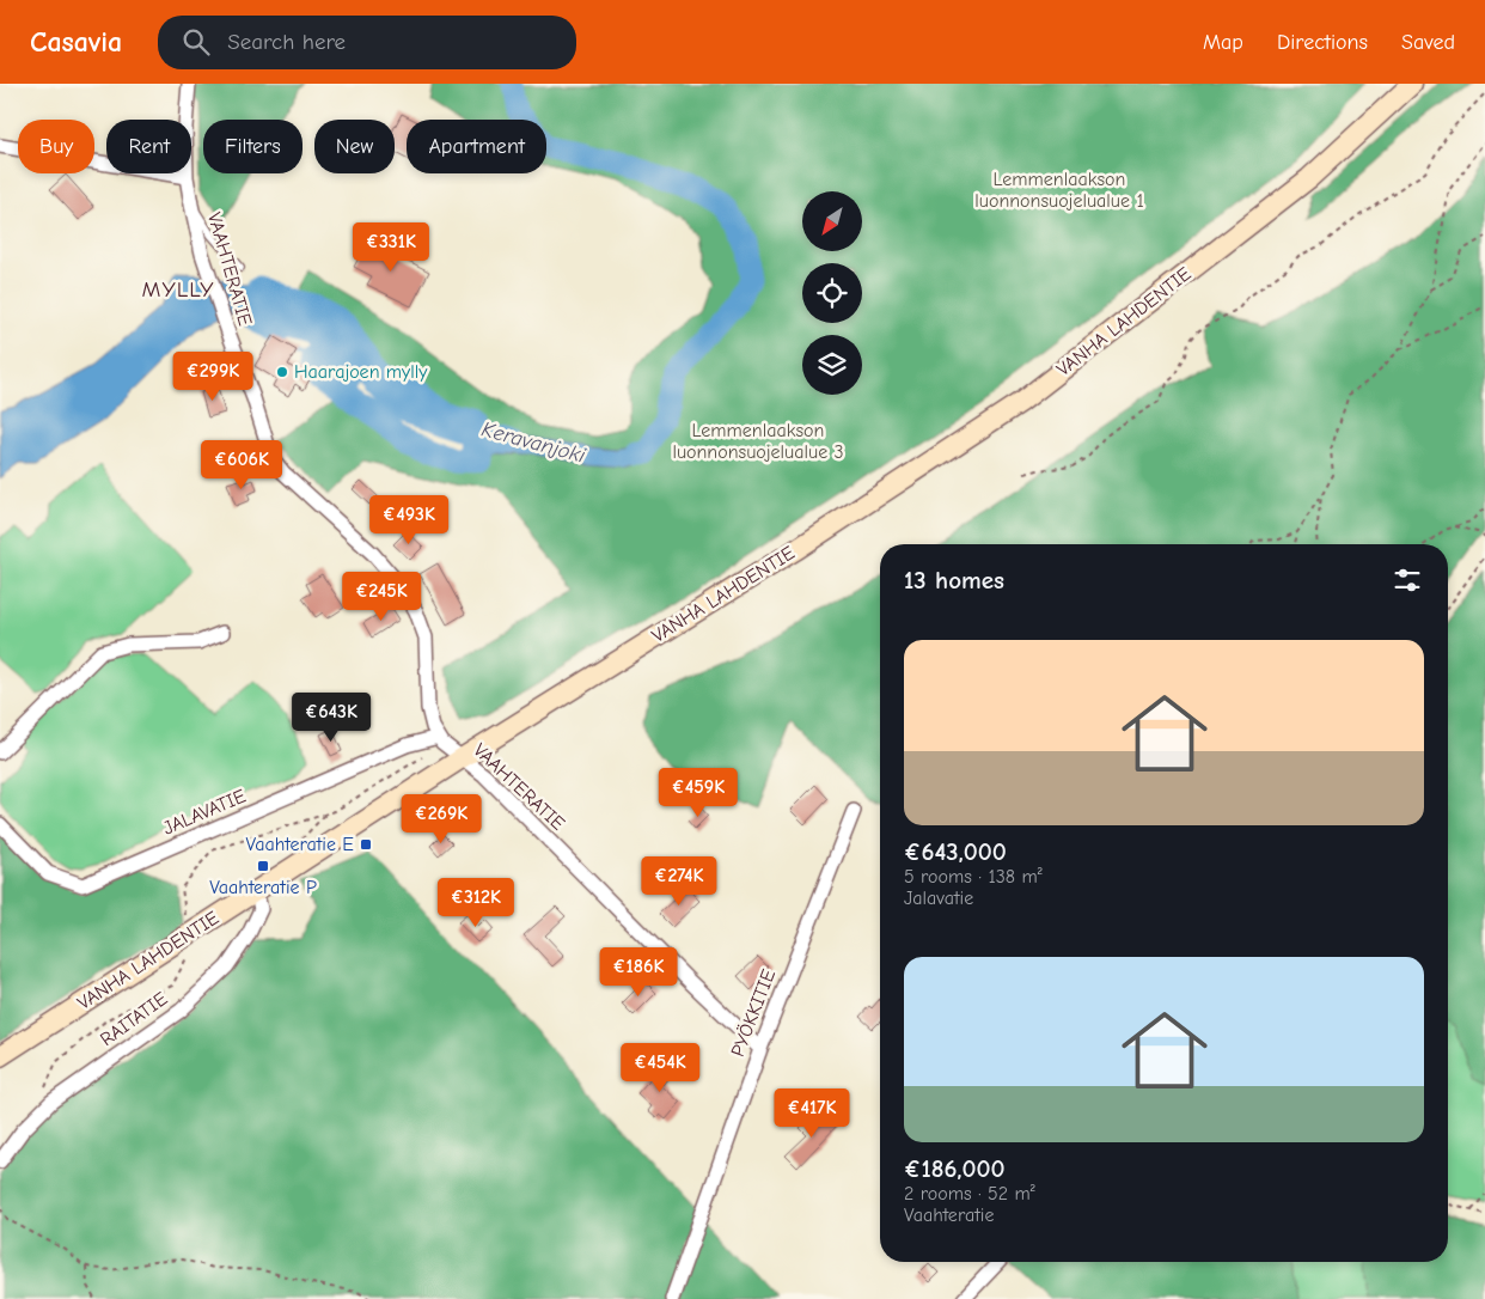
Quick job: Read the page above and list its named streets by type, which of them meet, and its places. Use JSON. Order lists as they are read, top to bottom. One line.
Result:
{"streets":{"main road":["VANHA LAHDENTIE"],"street":["VAAHTERATIE","JALAVATIE","PYÖKKITIE","RAITATIE"]},"crossings":[["VAAHTERATIE","VANHA LAHDENTIE"],["VAAHTERATIE","JALAVATIE"],["VAAHTERATIE","PYÖKKITIE"],["VANHA LAHDENTIE","JALAVATIE"],["VANHA LAHDENTIE","RAITATIE"]],"districts":["MYLLY"],"water":["Keravanjoki"],"parks":["Lemmenlaakson luonnonsuojelualue 1","Lemmenlaakson luonnonsuojelualue 3"],"places":{"other":["Haarajoen mylly"],"transit":["Vaahteratie E","Vaahteratie P"]},"north":"bottom left","page":{"header":"Casavia","search":"Search here","nav":["Map","Directions","Saved"],"chip":["Buy","Rent","Filters","New","Apartment"],"price":["€331K","€299K","€606K","€493K","€245K","€643K","€459K","€269K","€274K","€312K","€186K","€454K","€417K"],"heading":"13 homes","list":[{"name":"€643,000","note":"5 rooms · 138 m² · Jalavatie"},{"name":"€186,000","note":"2 rooms · 52 m² · Vaahteratie"}]}}
